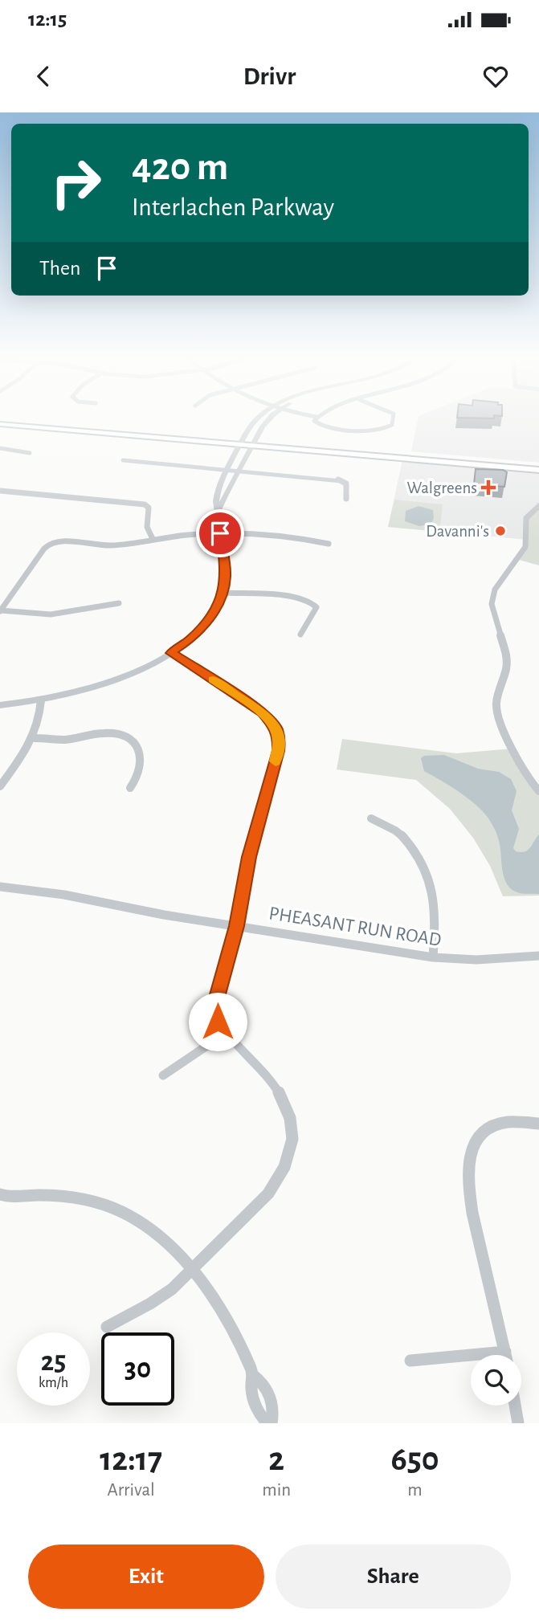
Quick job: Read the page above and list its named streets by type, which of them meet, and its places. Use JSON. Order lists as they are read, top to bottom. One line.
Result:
{"streets":{"street":["PHEASANT RUN ROAD"]},"places":{"health":["Walgreens"],"other":["Davanni's"]},"page":{"status":"12:15","header":"Drivr","turn":["420 m","Interlachen Parkway"],"then":"Then","speed":"25 km/h","limit":"30","eta":["12:17","Arrival","2","min","650","m"],"buttons":["Exit","Share"]}}
